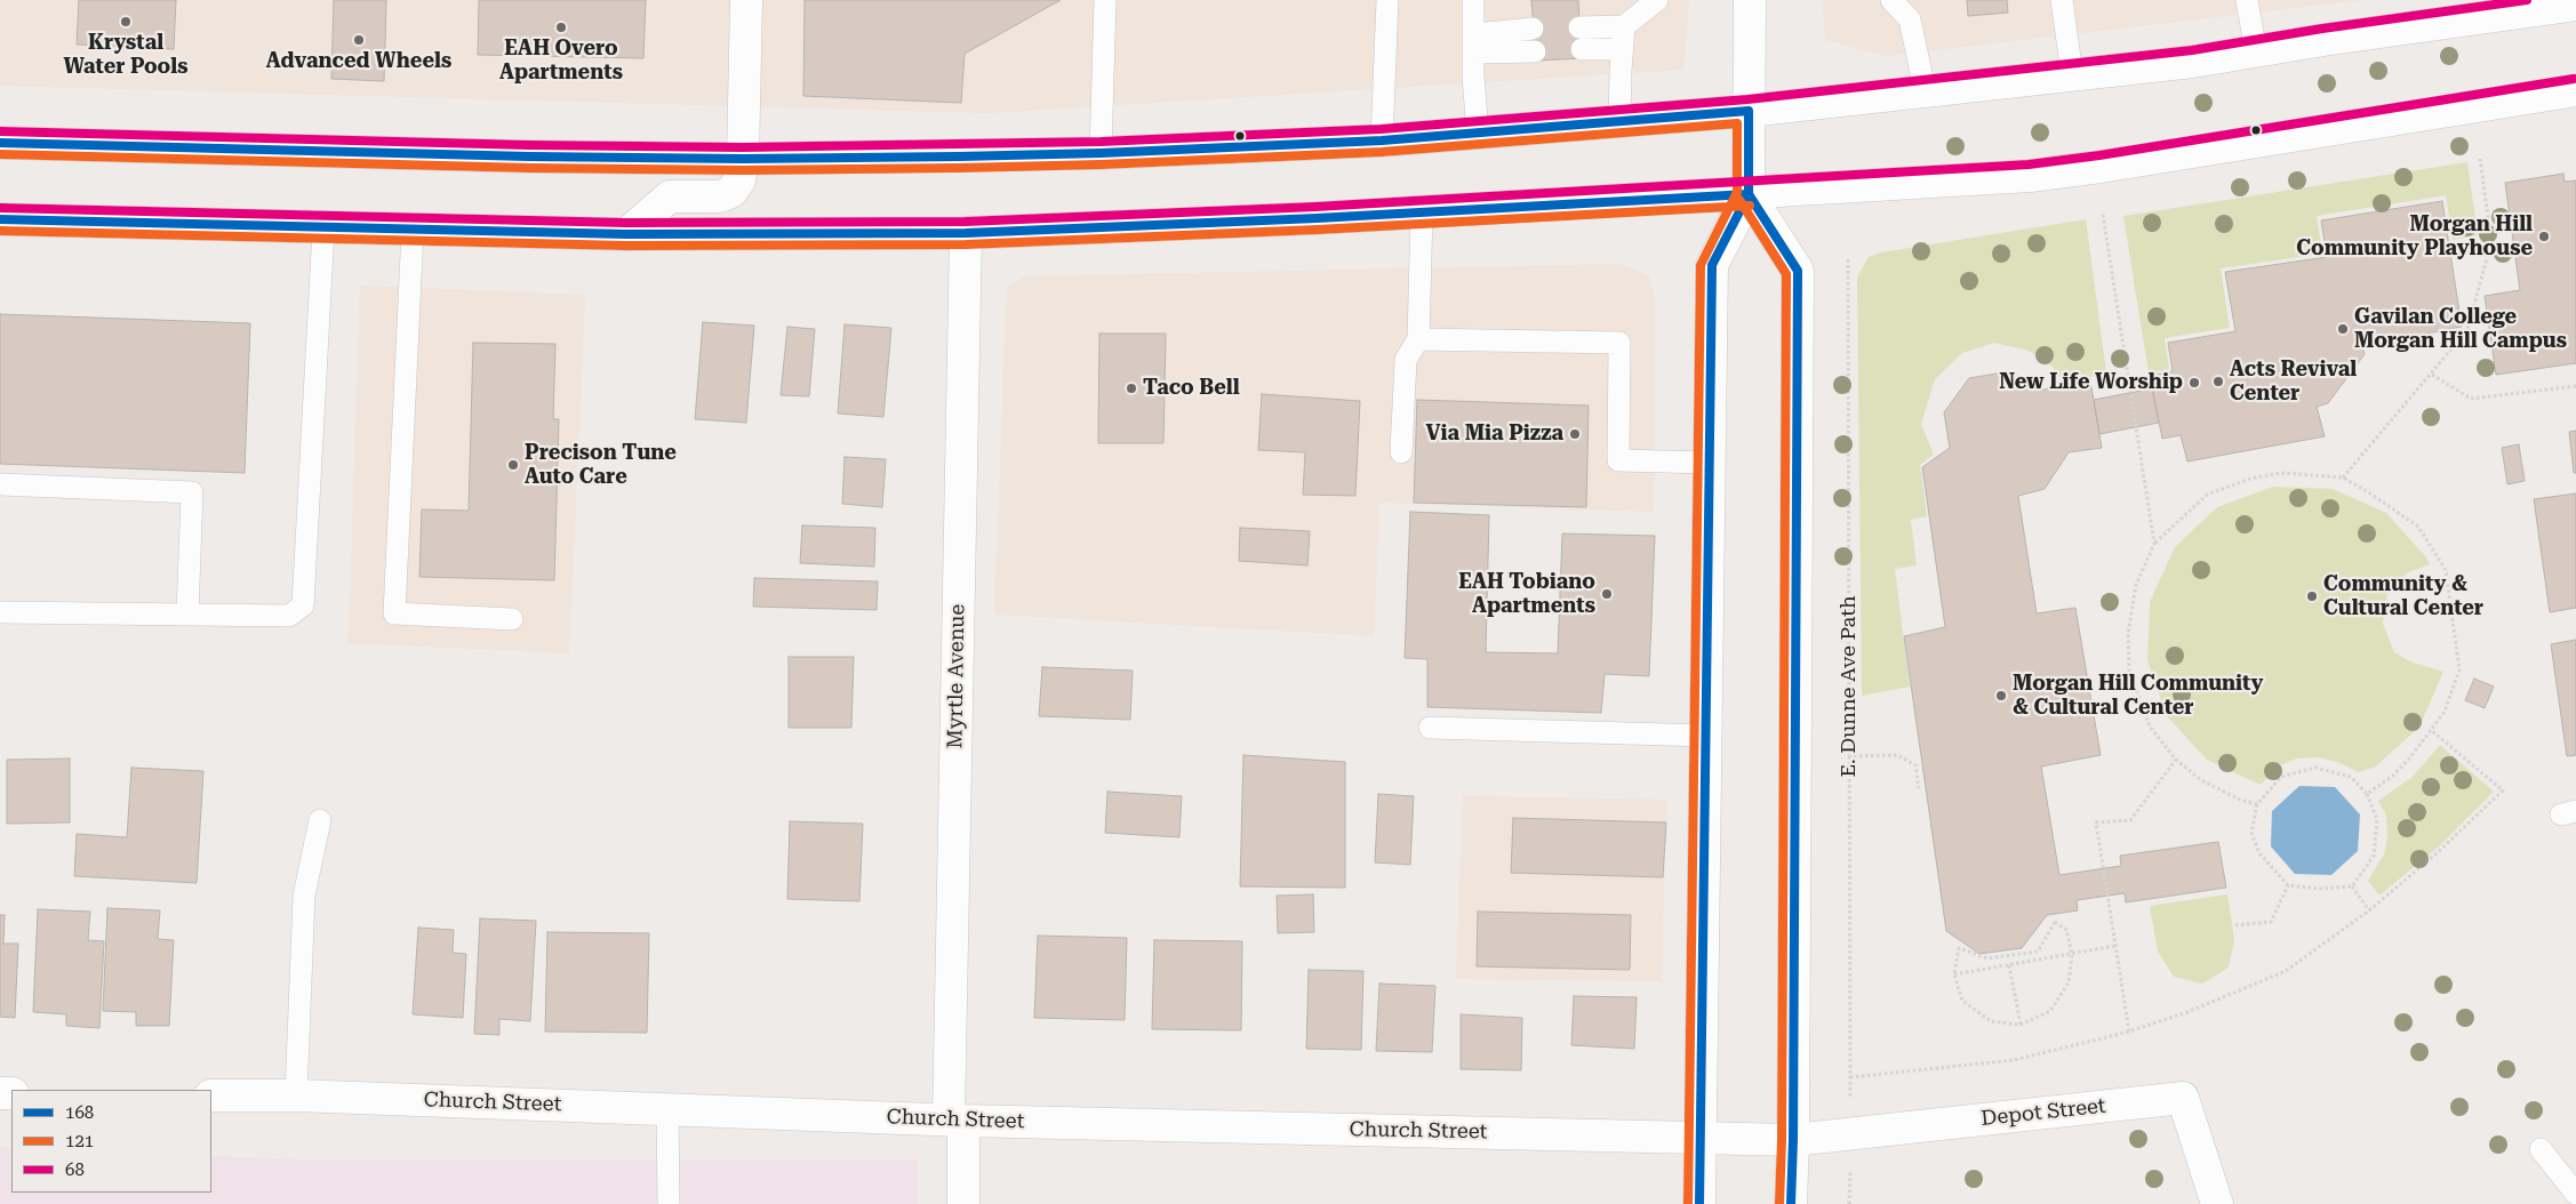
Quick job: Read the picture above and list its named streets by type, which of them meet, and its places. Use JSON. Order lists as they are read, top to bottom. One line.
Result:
{"streets":{"main road":["Myrtle Avenue","Church Street","Depot Street"],"path":["E. Dunne Ave Path"]},"crossings":[["Myrtle Avenue","Church Street"],["Church Street","Depot Street"]],"places":["Krystal Water Pools","EAH Overo Apartments","Advanced Wheels","Morgan Hill Community Playhouse","Gavilan College Morgan Hill Campus","Acts Revival Center","New Life Worship","Taco Bell","Via Mia Pizza","Precison Tune Auto Care","EAH Tobiano Apartments","Community & Cultural Center","Morgan Hill Community & Cultural Center"],"lines":["transit line 68","transit line 168","transit line 121"],"legend":["168","121","68"]}
